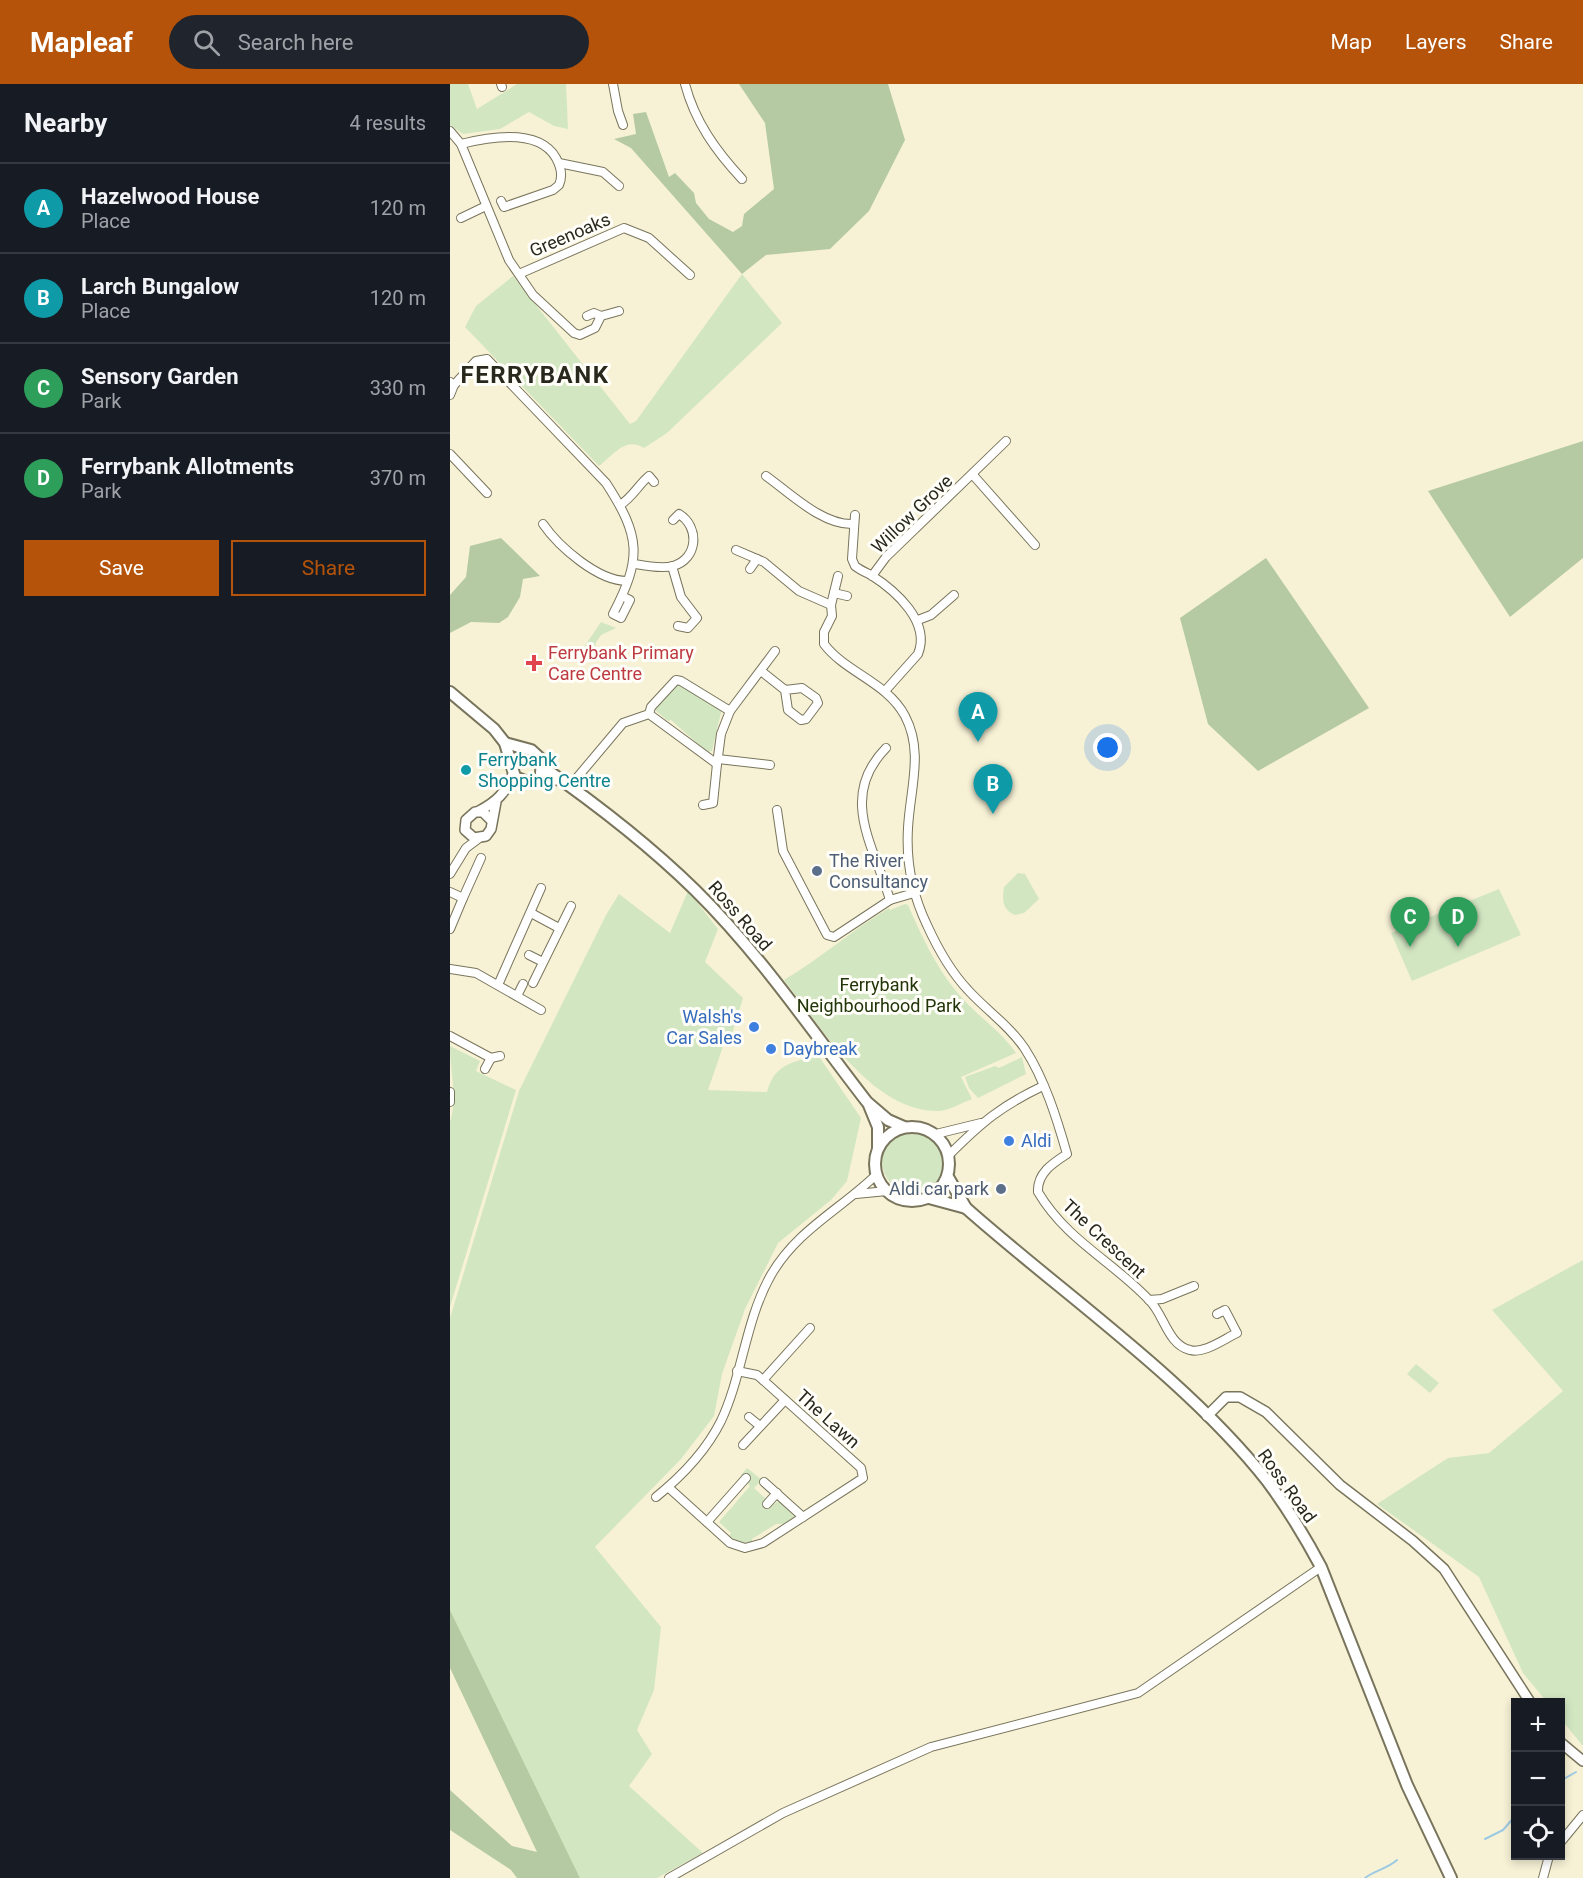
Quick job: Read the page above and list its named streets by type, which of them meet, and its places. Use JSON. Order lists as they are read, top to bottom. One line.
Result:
{"streets":{"main road":["Ross Road"],"street":["Greenoaks","Willow Grove","The Crescent","The Lawn"]},"districts":["FERRYBANK"],"parks":["Ferrybank Neighbourhood Park"],"places":{"health":["Ferrybank Primary Care Centre"],"other":["Ferrybank Shopping Centre","The River Consultancy","Walsh's Car Sales","Daybreak","Aldi","Aldi car park"]},"page":{"header":"Mapleaf","search":"Search here","nav":["Map","Layers","Share"],"heading":["Nearby","4 results"],"list":[{"mark":"A","name":"Hazelwood House","note":"Place","value":"120 m"},{"mark":"B","name":"Larch Bungalow","note":"Place","value":"120 m"},{"mark":"C","name":"Sensory Garden","note":"Park","value":"330 m"},{"mark":"D","name":"Ferrybank Allotments","note":"Park","value":"370 m"}],"buttons":["Save","Share"],"pins":["A","B","C","D"],"map_buttons":["+","−"]}}
